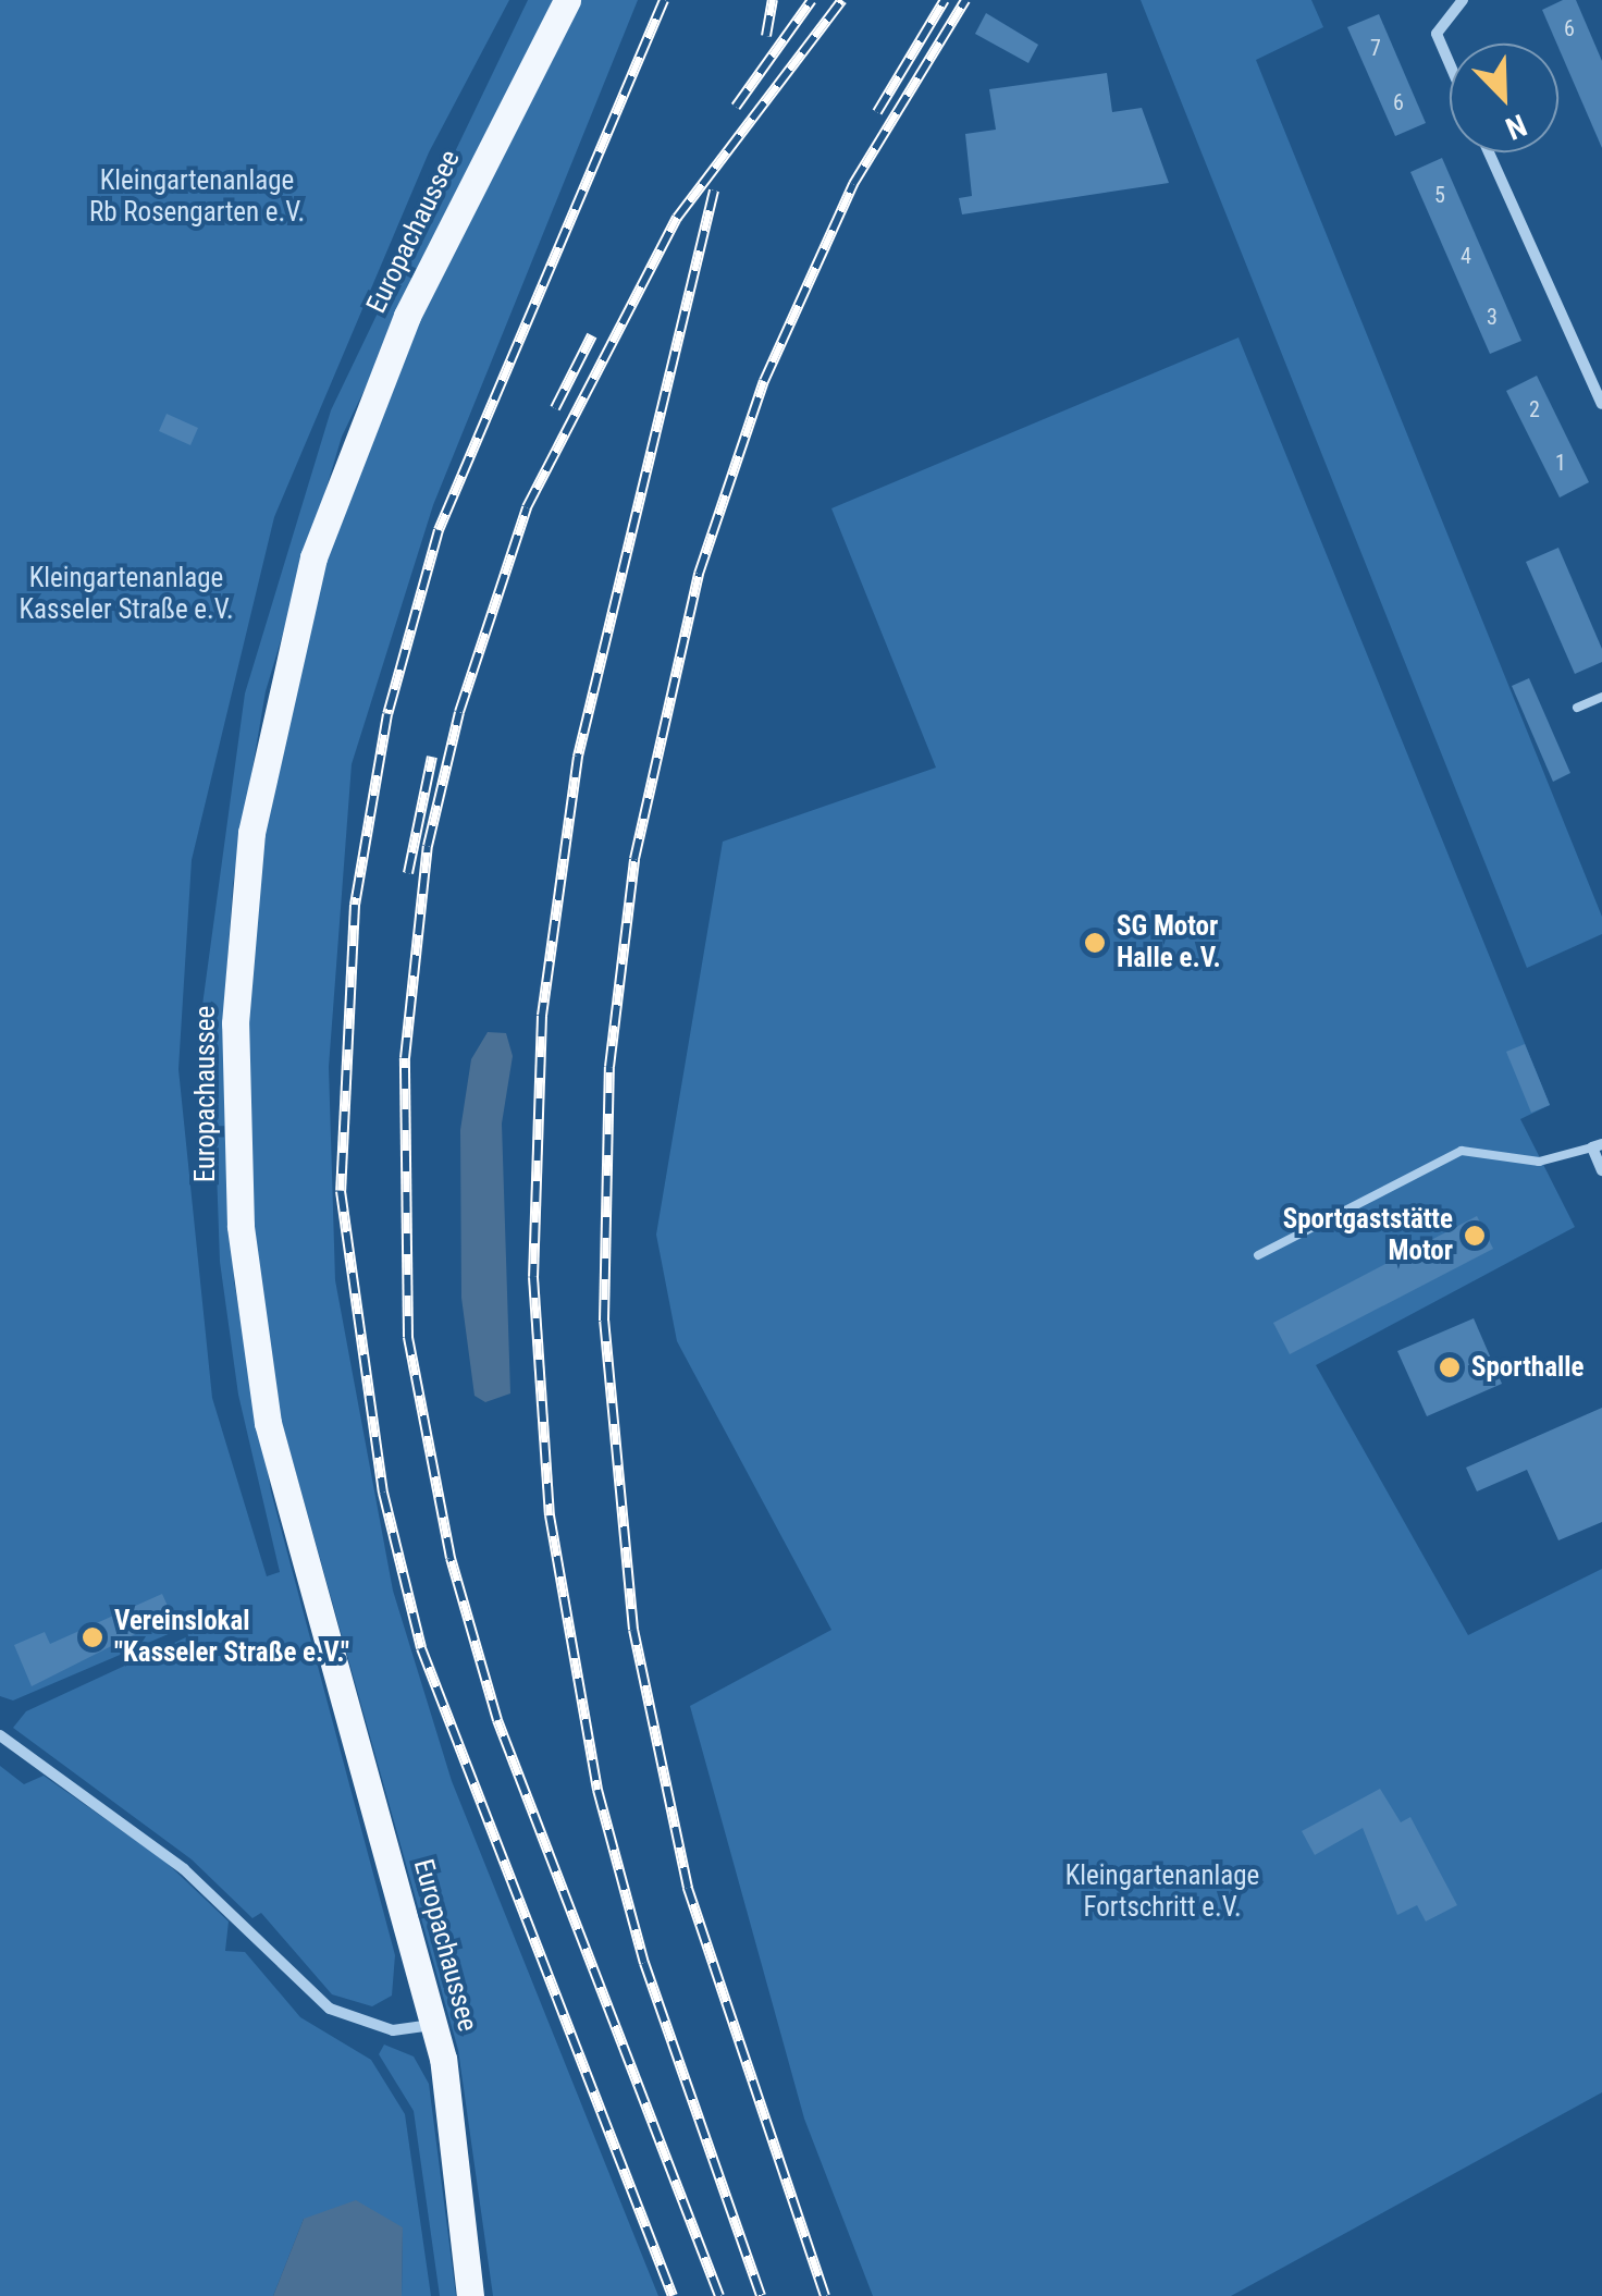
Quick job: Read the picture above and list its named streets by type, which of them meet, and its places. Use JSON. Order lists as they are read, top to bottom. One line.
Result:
{"streets":{"main road":["Europachaussee"]},"parks":["Kleingartenanlage Rb Rosengarten e.V.","Kleingartenanlage Kasseler Straße e.V.","Kleingartenanlage Fortschritt e.V."],"places":["SG Motor Halle e.V.","Sportgaststätte Motor","Sporthalle","Vereinslokal \"Kasseler Straße e.V.\""],"house_numbers":["6","7","6","5","4","3","2","1"],"north":"bottom right"}
